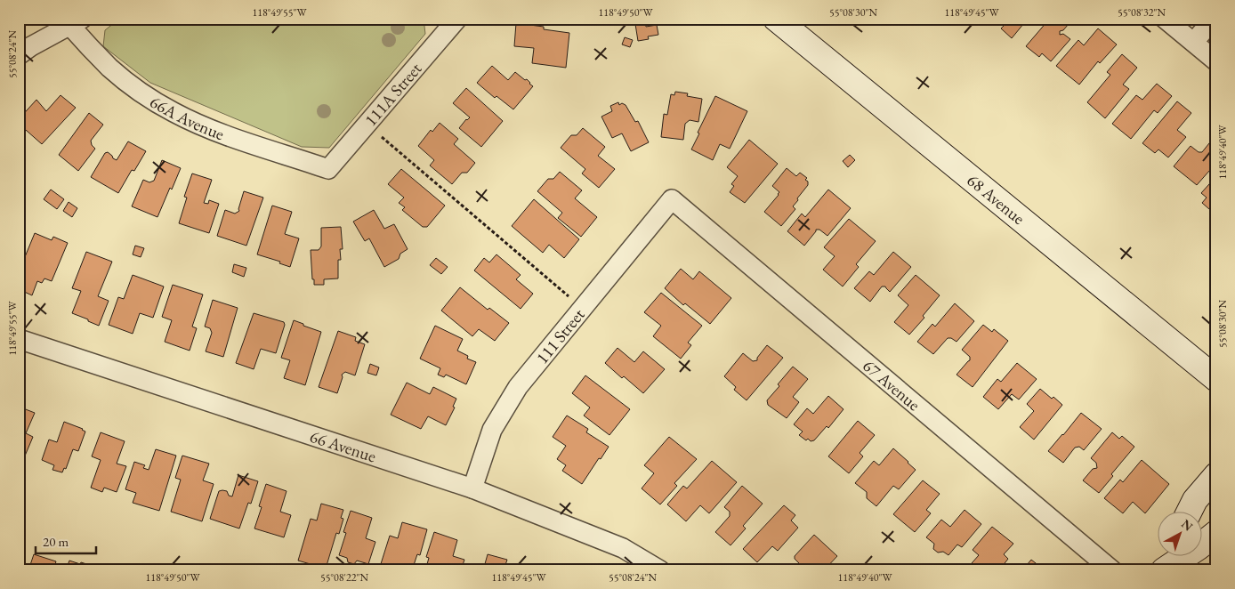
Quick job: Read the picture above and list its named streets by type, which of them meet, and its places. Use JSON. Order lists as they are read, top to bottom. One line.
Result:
{"streets":{"main road":["68 Avenue"],"street":["111A Street","66A Avenue","111 Street","67 Avenue","66 Avenue"]},"crossings":[["111A Street","66A Avenue"],["111 Street","67 Avenue"],["111 Street","66 Avenue"]],"scale_bar":"20 m","north":"top right","coordinates":["118°49'55\"W","118°49'50\"W","55°08'30\"N","118°49'45\"W","55°08'32\"N","55°08'24\"N","118°49'40\"W","55°08'22\"N"]}
